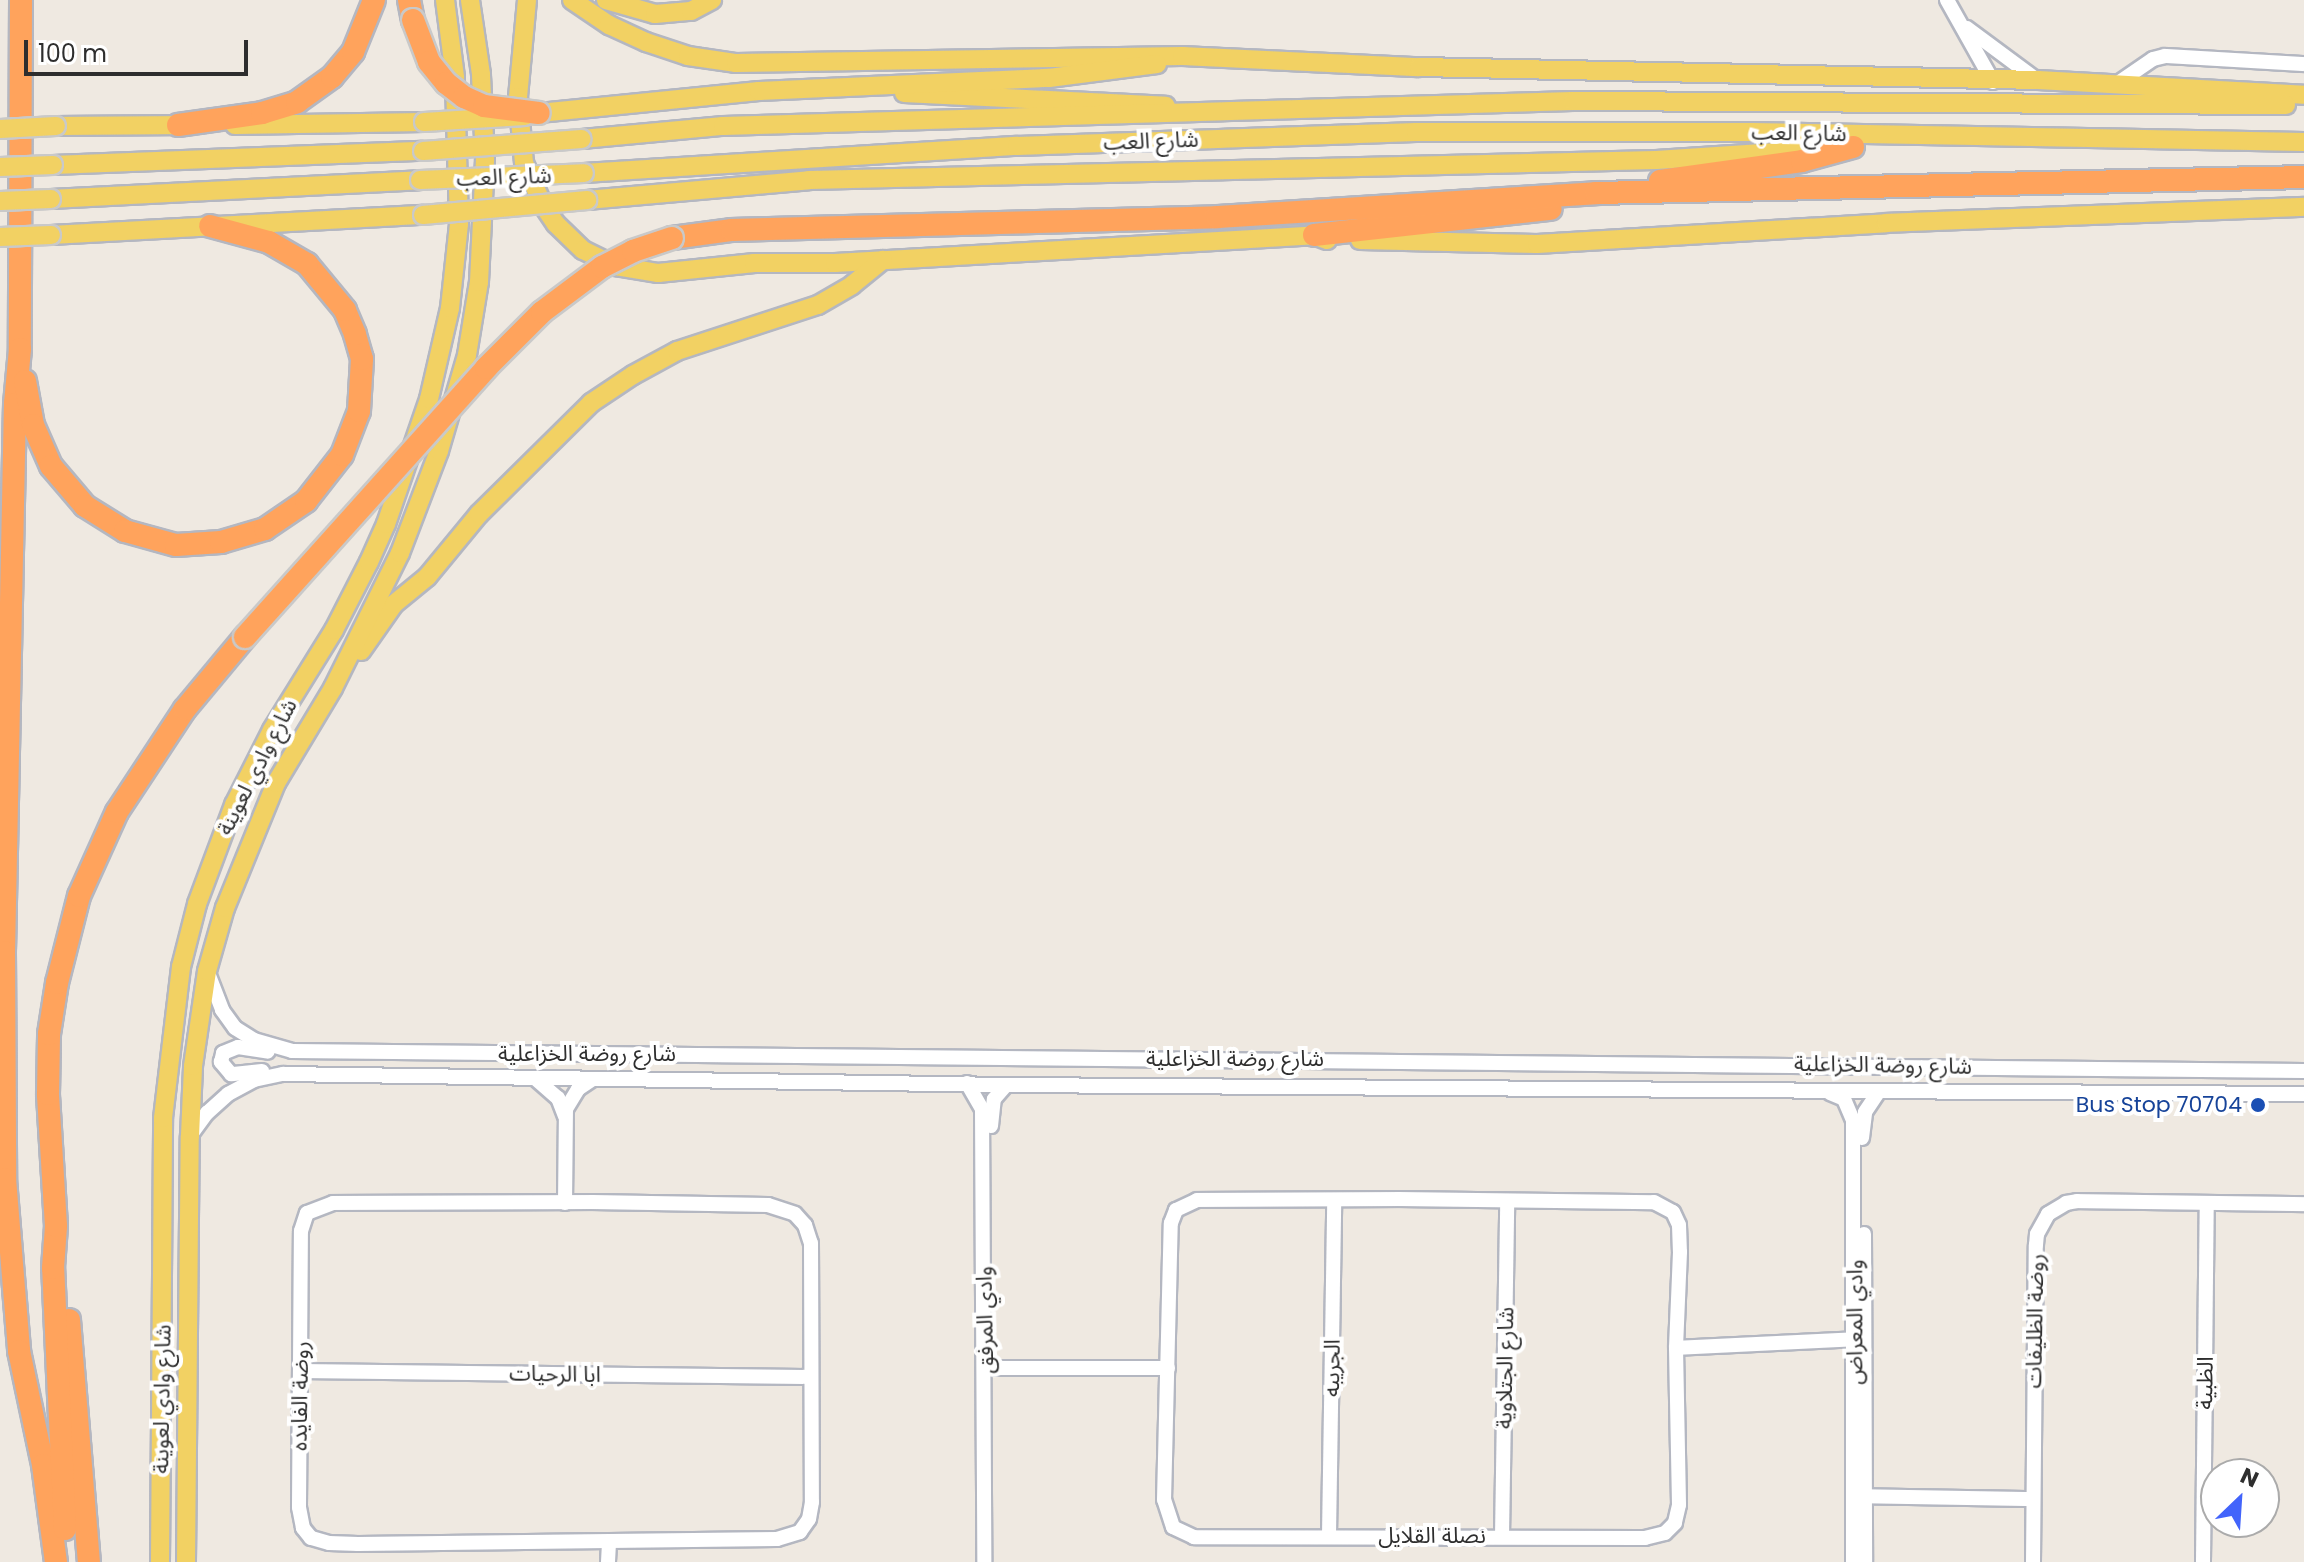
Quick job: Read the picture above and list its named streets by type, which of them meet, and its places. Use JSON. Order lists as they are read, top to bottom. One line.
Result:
{"streets":{"main road":["شارع العب","شارع وادي لعوينة"],"street":["شارع روضة الخزاعلية","وادي المرفق","روضة الظليفات","وادي المعراض","الجريبه","شارع الجتلاوية","ابا الرحيات","الظبية","روضة الفايده","نصلة القلايل"]},"crossings":[["شارع وادي لعوينة","شارع روضة الخزاعلية"],["شارع روضة الخزاعلية","وادي المرفق"],["شارع روضة الخزاعلية","وادي المعراض"],["روضة الظليفات","الظبية"],["الجريبه","نصلة القلايل"],["شارع الجتلاوية","نصلة القلايل"],["ابا الرحيات","روضة الفايده"]],"places":["Bus Stop 70704"],"scale_bar":"100 m","north":"top right"}
